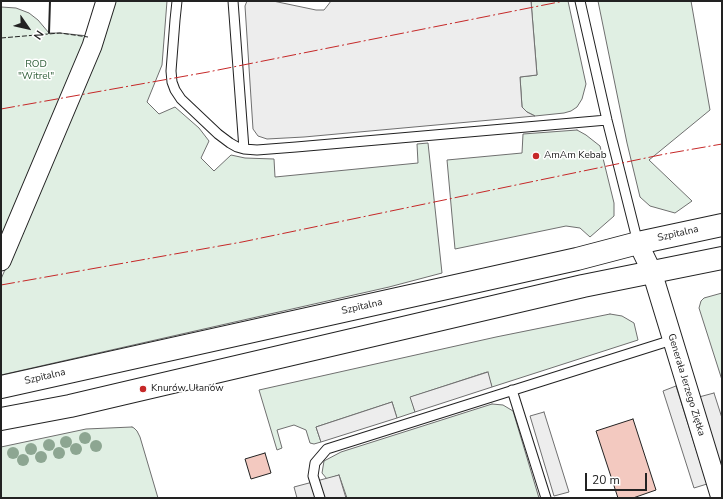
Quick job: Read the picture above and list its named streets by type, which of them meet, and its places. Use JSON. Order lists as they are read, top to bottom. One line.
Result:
{"streets":{"street":["Szpitalna","Generała Jerzego Ziętka"]},"crossings":[["Szpitalna","Generała Jerzego Ziętka"]],"parks":["ROD \"Witrel\""],"places":["AmAm Kebab","Knurów Ułanów"],"scale_bar":"20 m","north":"bottom right"}
